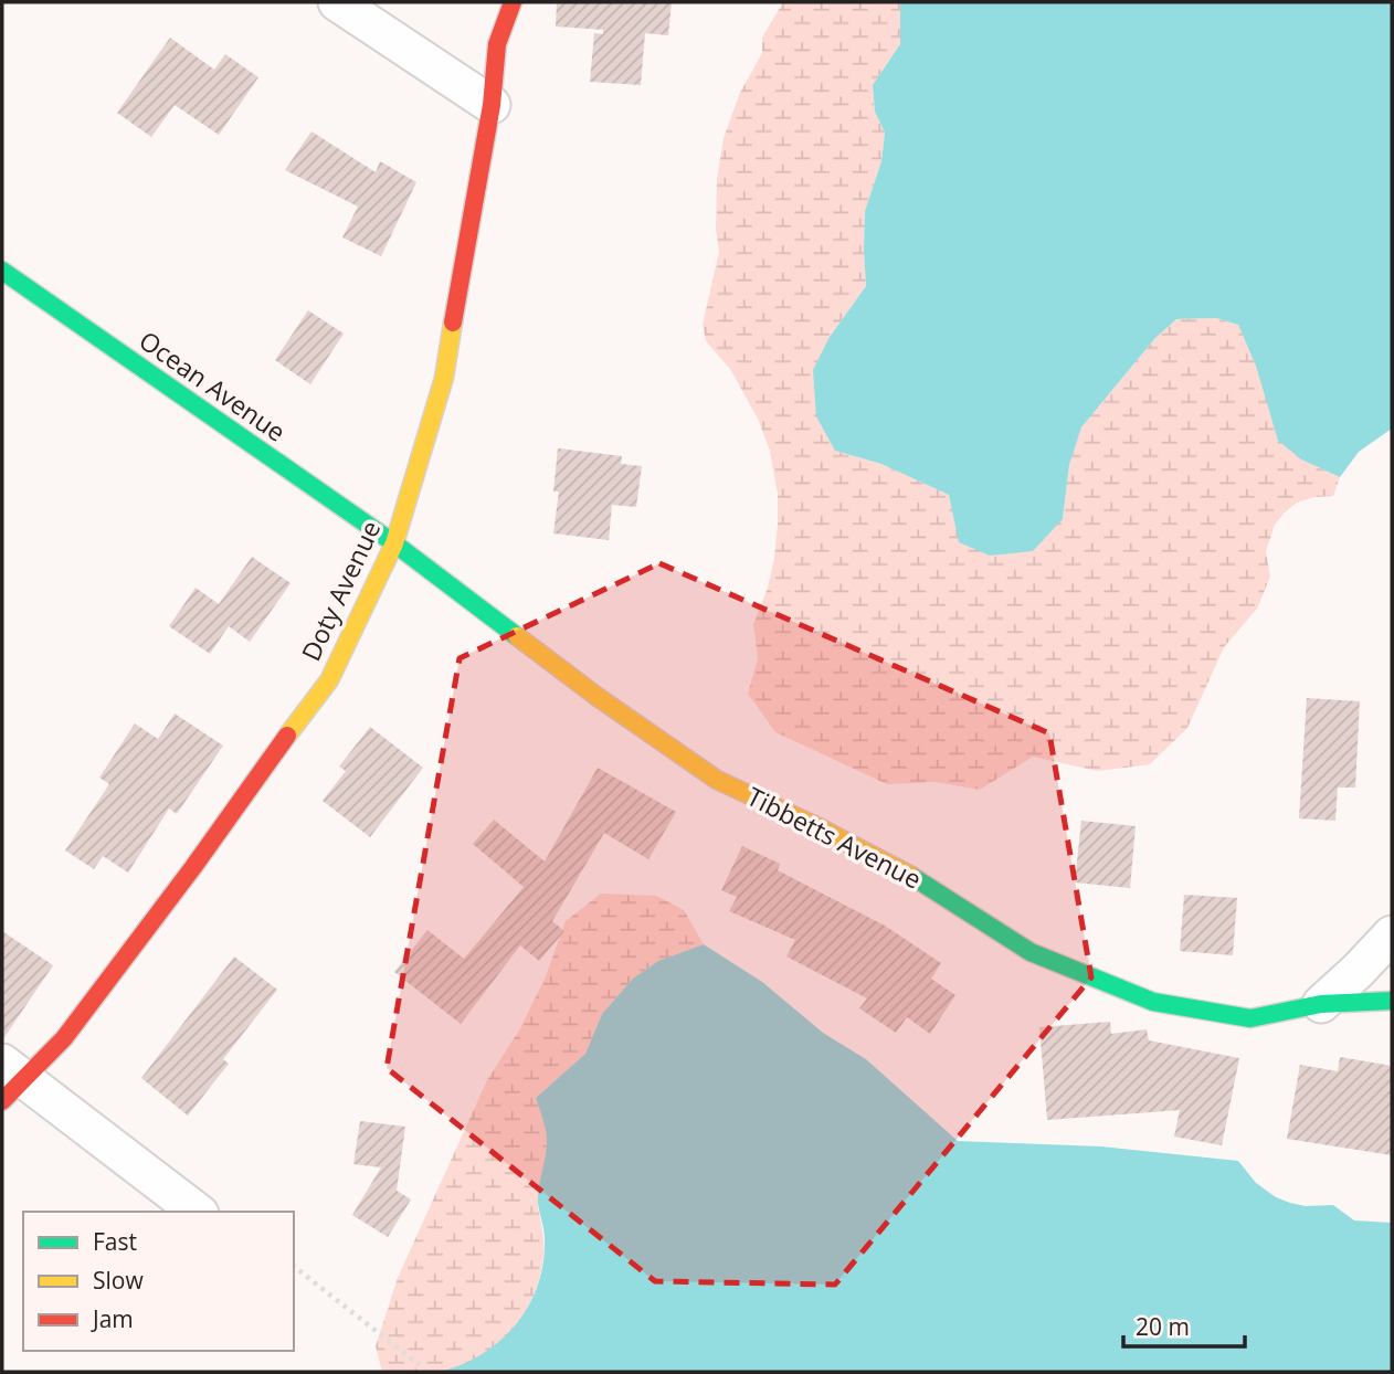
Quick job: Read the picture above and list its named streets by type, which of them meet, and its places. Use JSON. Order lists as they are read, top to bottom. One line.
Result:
{"streets":{"street":["Ocean Avenue","Doty Avenue","Tibbetts Avenue"]},"crossings":[["Ocean Avenue","Doty Avenue"],["Ocean Avenue","Tibbetts Avenue"],["Doty Avenue","Tibbetts Avenue"]],"legend":["Fast","Slow","Jam"],"scale_bar":"20 m"}
